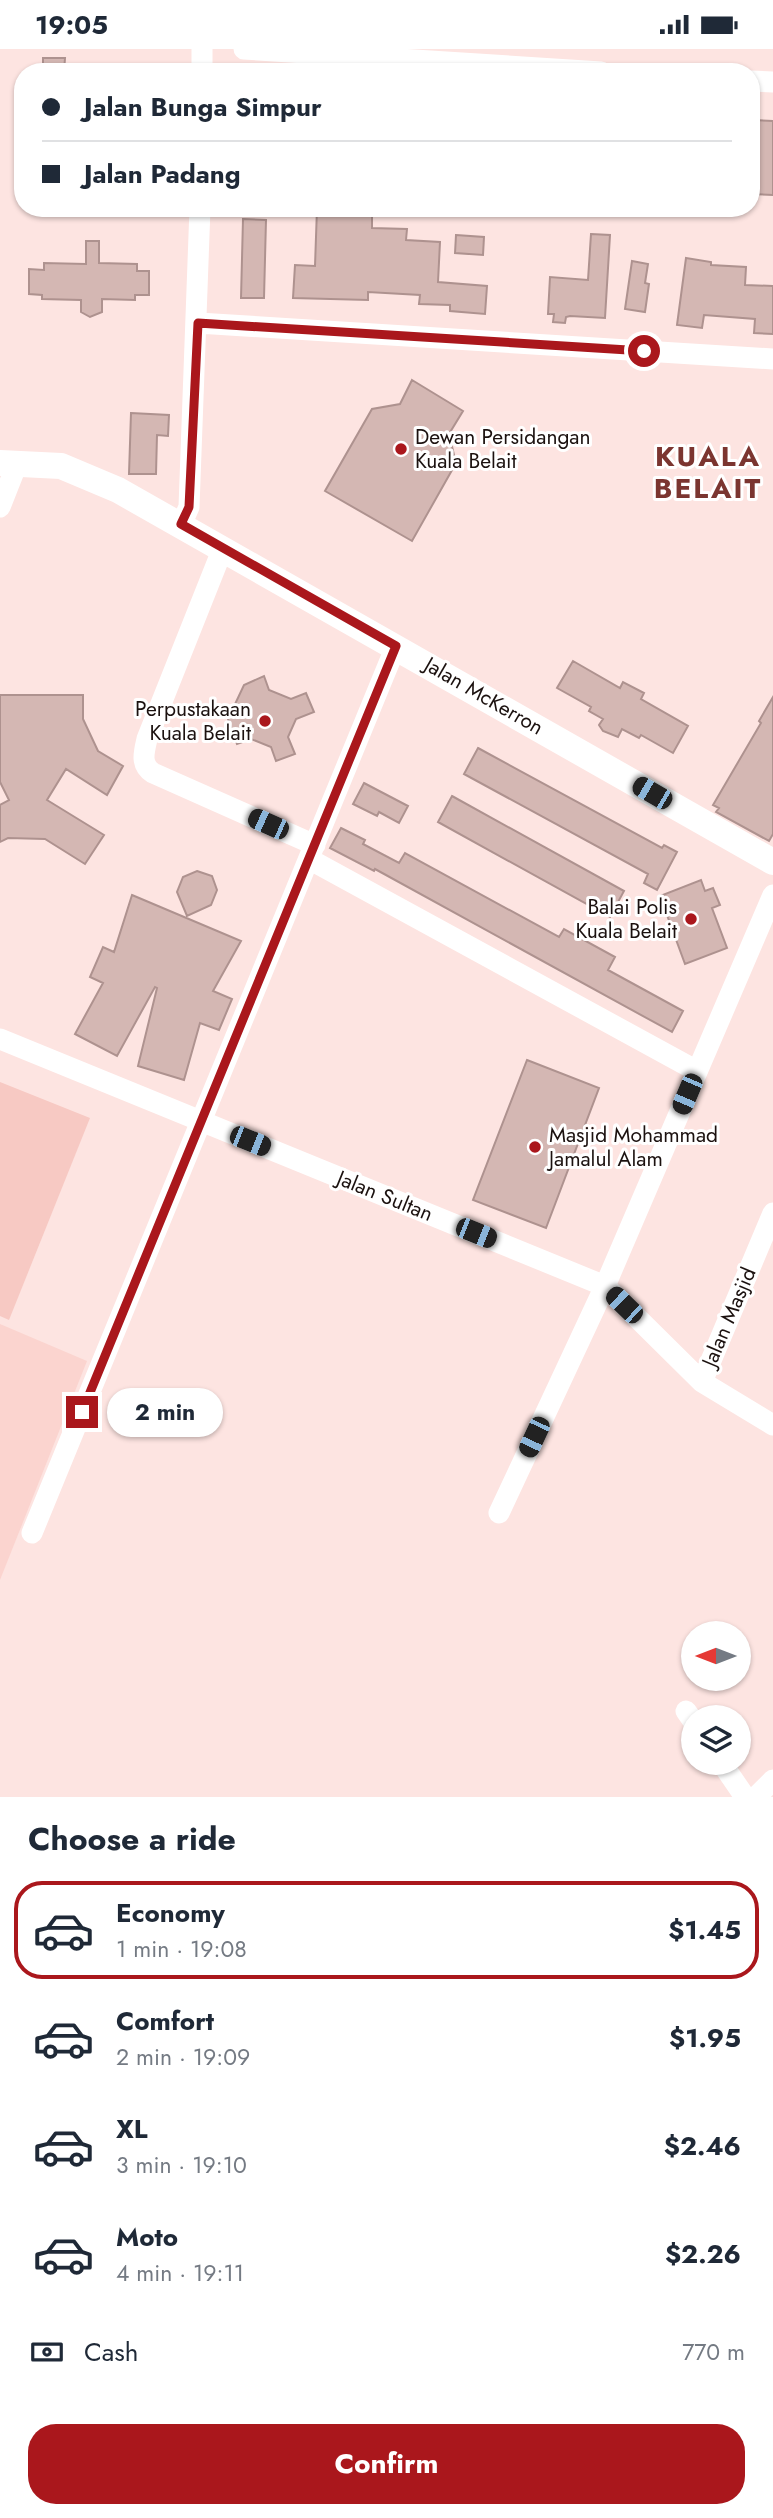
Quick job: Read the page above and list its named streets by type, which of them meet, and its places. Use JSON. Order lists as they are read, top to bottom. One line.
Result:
{"streets":{"main road":["Jalan McKerron"],"street":["Jalan Sultan","Jalan Masjid"]},"crossings":[["Jalan Sultan","Jalan Masjid"]],"districts":["KUALA BELAIT"],"places":["Dewan Persidangan Kuala Belait","Perpustakaan Kuala Belait","Balai Polis Kuala Belait","Masjid Mohammad Jamalul Alam"],"north":"left","page":{"status":"19:05","banner":["Jalan Bunga Simpur","Jalan Padang"],"bubble":"2 min","heading":"Choose a ride","list":[{"name":"Economy","note":"1 min · 19:08","value":"$1.45"},{"name":"Comfort","note":"2 min · 19:09","value":"$1.95"},{"name":"XL","note":"3 min · 19:10","value":"$2.46"},{"name":"Moto","note":"4 min · 19:11","value":"$2.26"}],"pay":["Cash","770 m"],"buttons":"Confirm"}}
